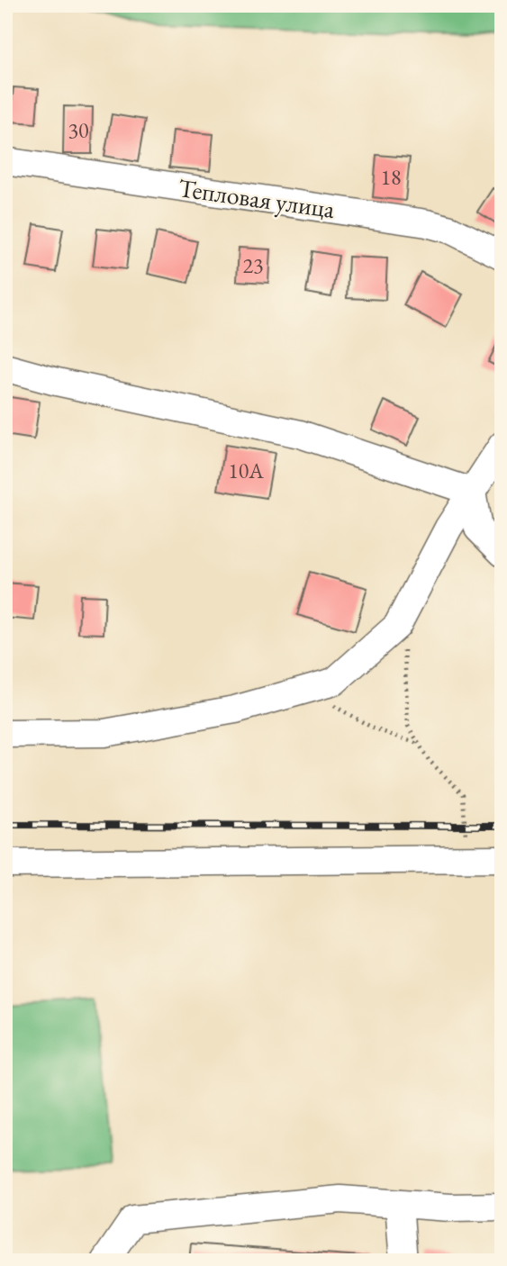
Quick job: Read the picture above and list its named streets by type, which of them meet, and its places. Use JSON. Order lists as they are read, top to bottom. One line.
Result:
{"streets":{"street":["Тепловая улица"]},"house_numbers":["30","18","23","10А"]}
